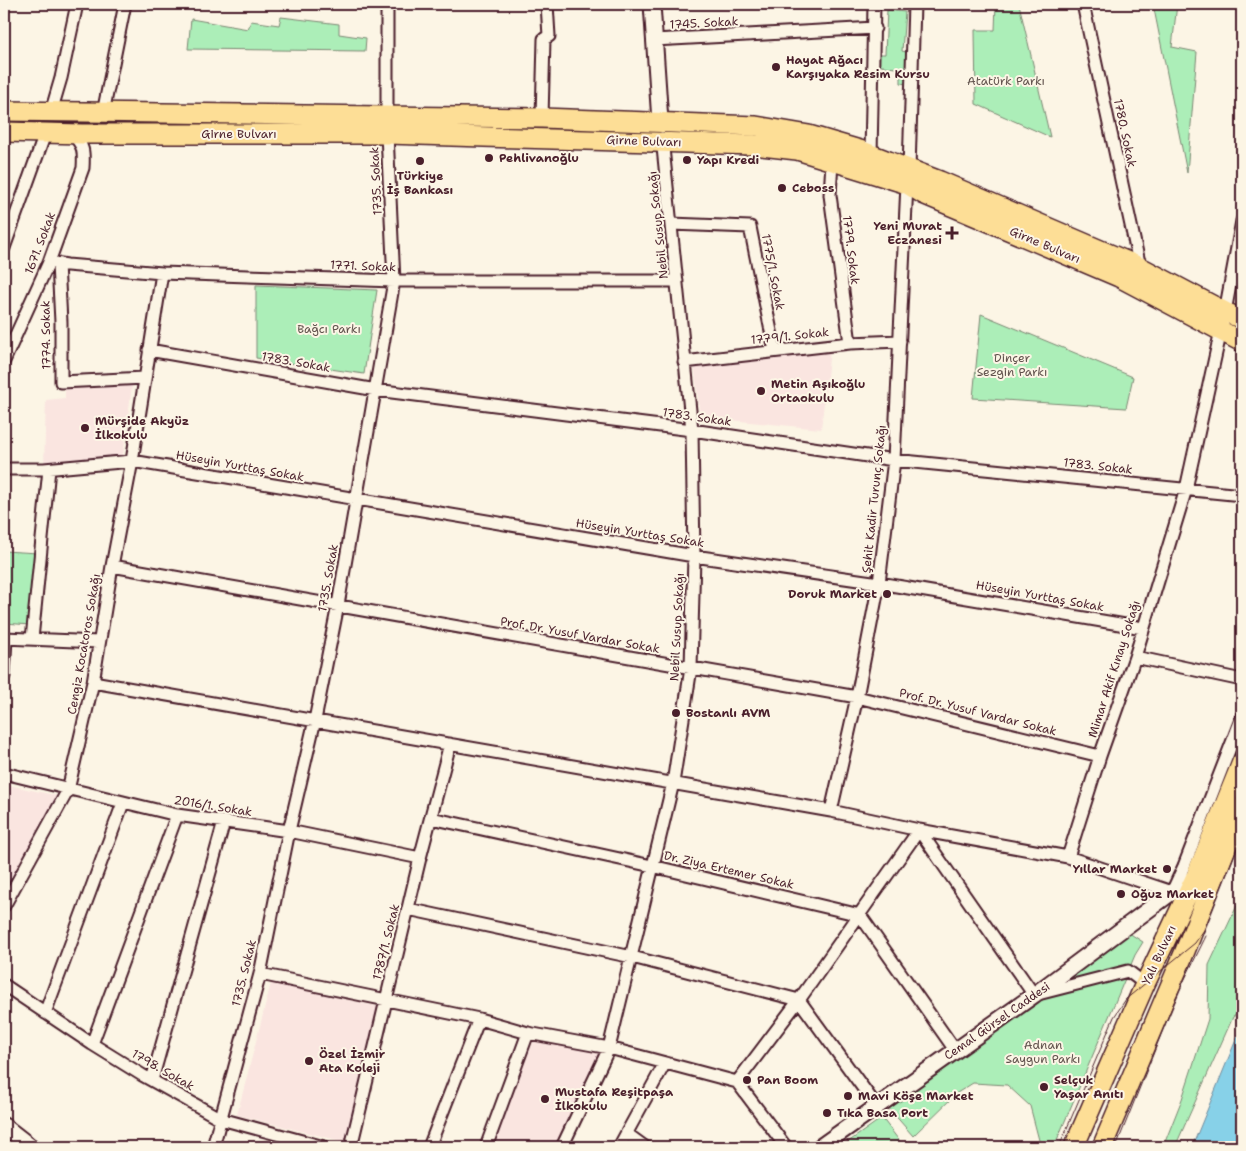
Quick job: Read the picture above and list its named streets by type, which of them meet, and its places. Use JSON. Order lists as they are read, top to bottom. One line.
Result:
{"streets":{"main road":["Girne Bulvarı","Yalı Bulvarı"],"street":["1745. Sokak","1780. Sokak","1735. Sokak","Nebil Susup Sokağı","1671. Sokak","1779. Sokak","1771. Sokak","1775/1. Sokak","1774. Sokak","1779/1. Sokak","1783. Sokak","Hüseyin Yurttaş Sokak","Şehit Kadir Turunç Sokağı","Prof. Dr. Yusuf Vardar Sokak","Cengiz Kocatoros Sokağı","Mimar Akif Kınay Sokağı","2016/1. Sokak","Dr. Ziya Ertemer Sokak","1787/1. Sokak","Cemal Gürsel Caddesi","1798. Sokak"]},"crossings":[["1780. Sokak","Girne Bulvarı"],["Girne Bulvarı","1735. Sokak"],["Girne Bulvarı","Nebil Susup Sokağı"],["Girne Bulvarı","1671. Sokak"],["Girne Bulvarı","1779. Sokak"],["Girne Bulvarı","Şehit Kadir Turunç Sokağı"],["Girne Bulvarı","Mimar Akif Kınay Sokağı"],["1735. Sokak","1771. Sokak"],["1735. Sokak","1783. Sokak"],["1735. Sokak","Hüseyin Yurttaş Sokak"],["1735. Sokak","Prof. Dr. Yusuf Vardar Sokak"],["1735. Sokak","2016/1. Sokak"],["1735. Sokak","1798. Sokak"],["Nebil Susup Sokağı","1771. Sokak"],["Nebil Susup Sokağı","1775/1. Sokak"],["Nebil Susup Sokağı","1779/1. Sokak"],["Nebil Susup Sokağı","1783. Sokak"],["Nebil Susup Sokağı","Hüseyin Yurttaş Sokak"],["Nebil Susup Sokağı","Prof. Dr. Yusuf Vardar Sokak"],["Nebil Susup Sokağı","Dr. Ziya Ertemer Sokak"],["1671. Sokak","1771. Sokak"],["1671. Sokak","1774. Sokak"],["1779. Sokak","1779/1. Sokak"],["1771. Sokak","1774. Sokak"],["1771. Sokak","Cengiz Kocatoros Sokağı"],["1775/1. Sokak","1779/1. Sokak"],["1774. Sokak","Cengiz Kocatoros Sokağı"],["1779/1. Sokak","Şehit Kadir Turunç Sokağı"],["1783. Sokak","Şehit Kadir Turunç Sokağı"],["1783. Sokak","Cengiz Kocatoros Sokağı"],["1783. Sokak","Mimar Akif Kınay Sokağı"],["Hüseyin Yurttaş Sokak","Şehit Kadir Turunç Sokağı"],["Hüseyin Yurttaş Sokak","Cengiz Kocatoros Sokağı"],["Hüseyin Yurttaş Sokak","Mimar Akif Kınay Sokağı"],["Şehit Kadir Turunç Sokağı","Prof. Dr. Yusuf Vardar Sokak"],["Prof. Dr. Yusuf Vardar Sokak","Cengiz Kocatoros Sokağı"],["Prof. Dr. Yusuf Vardar Sokak","Mimar Akif Kınay Sokağı"],["Cengiz Kocatoros Sokağı","2016/1. Sokak"],["2016/1. Sokak","1787/1. Sokak"],["Dr. Ziya Ertemer Sokak","1787/1. Sokak"],["Yalı Bulvarı","Cemal Gürsel Caddesi"]],"parks":["Atatürk Parkı","Bağcı Parkı","Dinçer Sezgin Parkı","Adnan Saygun Parkı"],"places":{"other":["Hayat Ağacı Karşıyaka Resim Kursu","Pehlivanoğlu","Yapı Kredi","Türkiye İş Bankası","Ceboss","Metin Aşıkoğlu Ortaokulu","Mürşide Akyüz İlkokulu","Doruk Market","Bostanlı AVM","Yıllar Market","Oğuz Market","Özel İzmir Ata Koleji","Pan Boom","Selçuk Yaşar Anıtı","Mavi Köşe Market","Mustafa Reşitpaşa İlkokulu","Tıka Basa Port"],"health":["Yeni Murat Eczanesi"]}}
